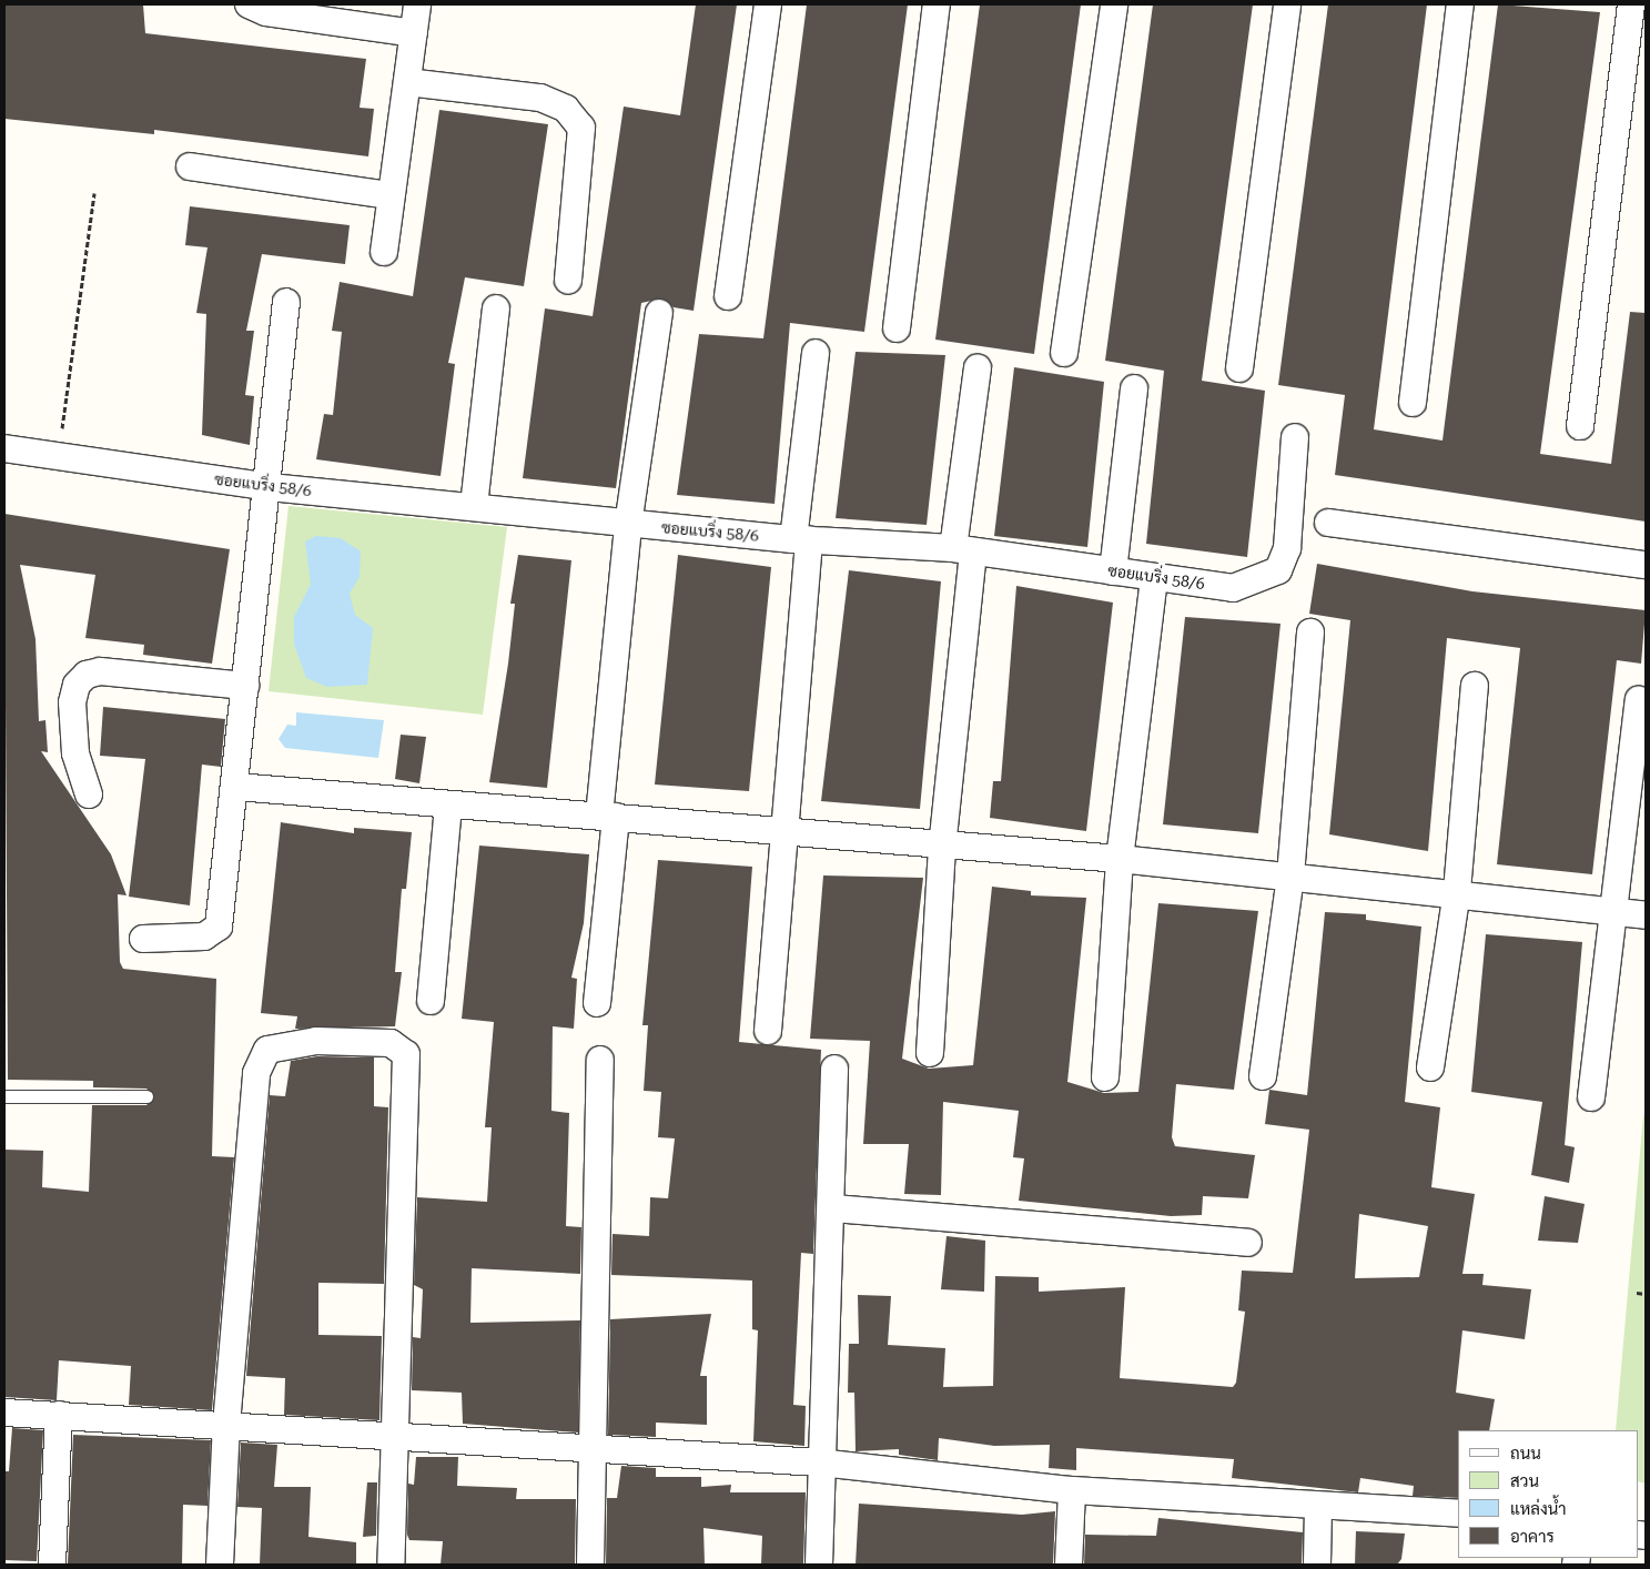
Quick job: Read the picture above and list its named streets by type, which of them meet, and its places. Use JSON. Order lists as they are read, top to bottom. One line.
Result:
{"streets":{"street":["ซอยแบริ่ง 58/6"]},"legend":["ถนน","สวน","แหล่งน้ำ","อาคาร"]}
